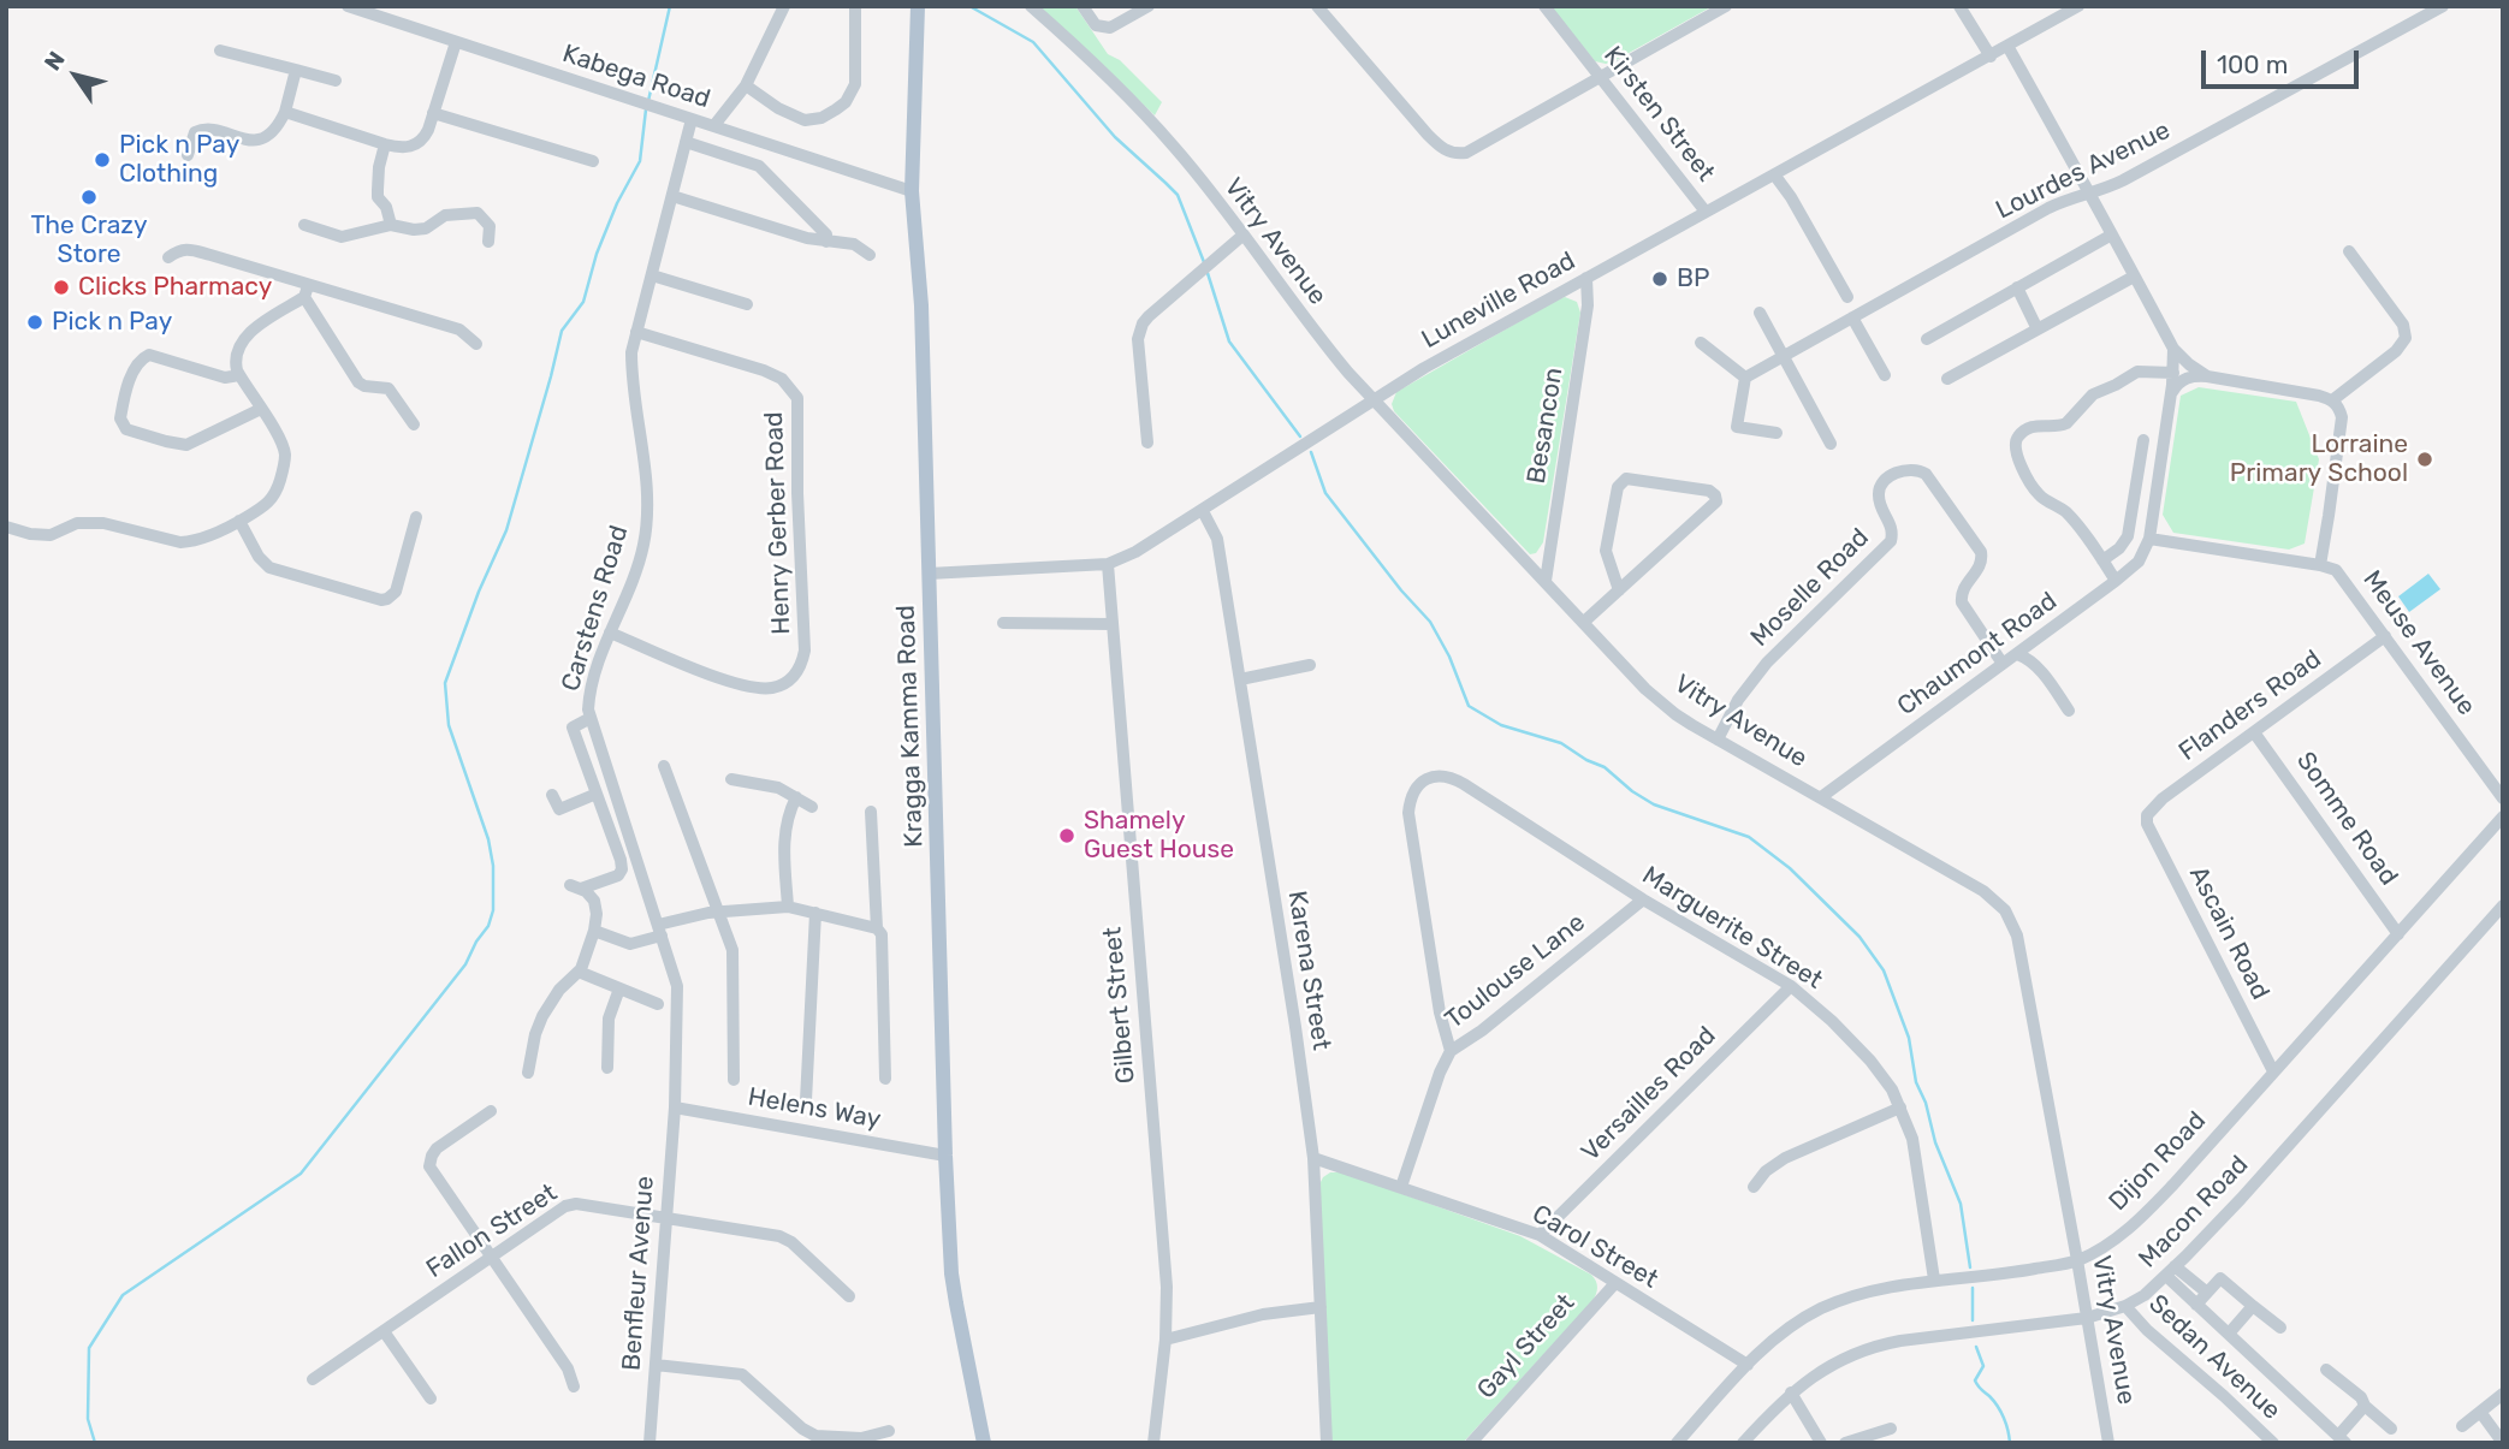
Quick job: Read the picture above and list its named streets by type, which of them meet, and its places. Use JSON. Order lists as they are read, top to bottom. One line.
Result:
{"streets":{"main road":["Kragga Kamma Road"],"street":["Kabega Road","Kirsten Street","Lourdes Avenue","Vitry Avenue","Luneville Road","Besancon","Henry Gerber Road","Moselle Road","Carstens Road","Meuse Avenue","Chaumont Road","Flanders Road","Somme Road","Marguerite Street","Ascain Road","Karena Street","Toulouse Lane","Gilbert Street","Versailles Road","Helens Way","Dijon Road","Macon Road","Fallon Street","Carol Street","Benfleur Avenue","Gayl Street","Sedan Avenue"]},"crossings":[["Kabega Road","Carstens Road"],["Kabega Road","Kragga Kamma Road"],["Kirsten Street","Luneville Road"],["Vitry Avenue","Luneville Road"],["Vitry Avenue","Besancon"],["Vitry Avenue","Moselle Road"],["Vitry Avenue","Chaumont Road"],["Vitry Avenue","Dijon Road"],["Vitry Avenue","Macon Road"],["Luneville Road","Besancon"],["Luneville Road","Kragga Kamma Road"],["Luneville Road","Karena Street"],["Luneville Road","Gilbert Street"],["Henry Gerber Road","Carstens Road"],["Moselle Road","Chaumont Road"],["Carstens Road","Helens Way"],["Carstens Road","Benfleur Avenue"],["Meuse Avenue","Flanders Road"],["Flanders Road","Somme Road"],["Flanders Road","Ascain Road"],["Kragga Kamma Road","Helens Way"],["Somme Road","Dijon Road"],["Marguerite Street","Toulouse Lane"],["Marguerite Street","Versailles Road"],["Marguerite Street","Dijon Road"],["Ascain Road","Dijon Road"],["Karena Street","Carol Street"],["Toulouse Lane","Carol Street"],["Versailles Road","Carol Street"],["Helens Way","Benfleur Avenue"],["Dijon Road","Carol Street"],["Macon Road","Sedan Avenue"],["Fallon Street","Benfleur Avenue"],["Carol Street","Gayl Street"]],"places":["Pick n Pay Clothing","The Crazy Store","BP","Clicks Pharmacy","Pick n Pay","Lorraine Primary School","Shamely Guest House"],"scale_bar":"100 m","north":"top left"}
